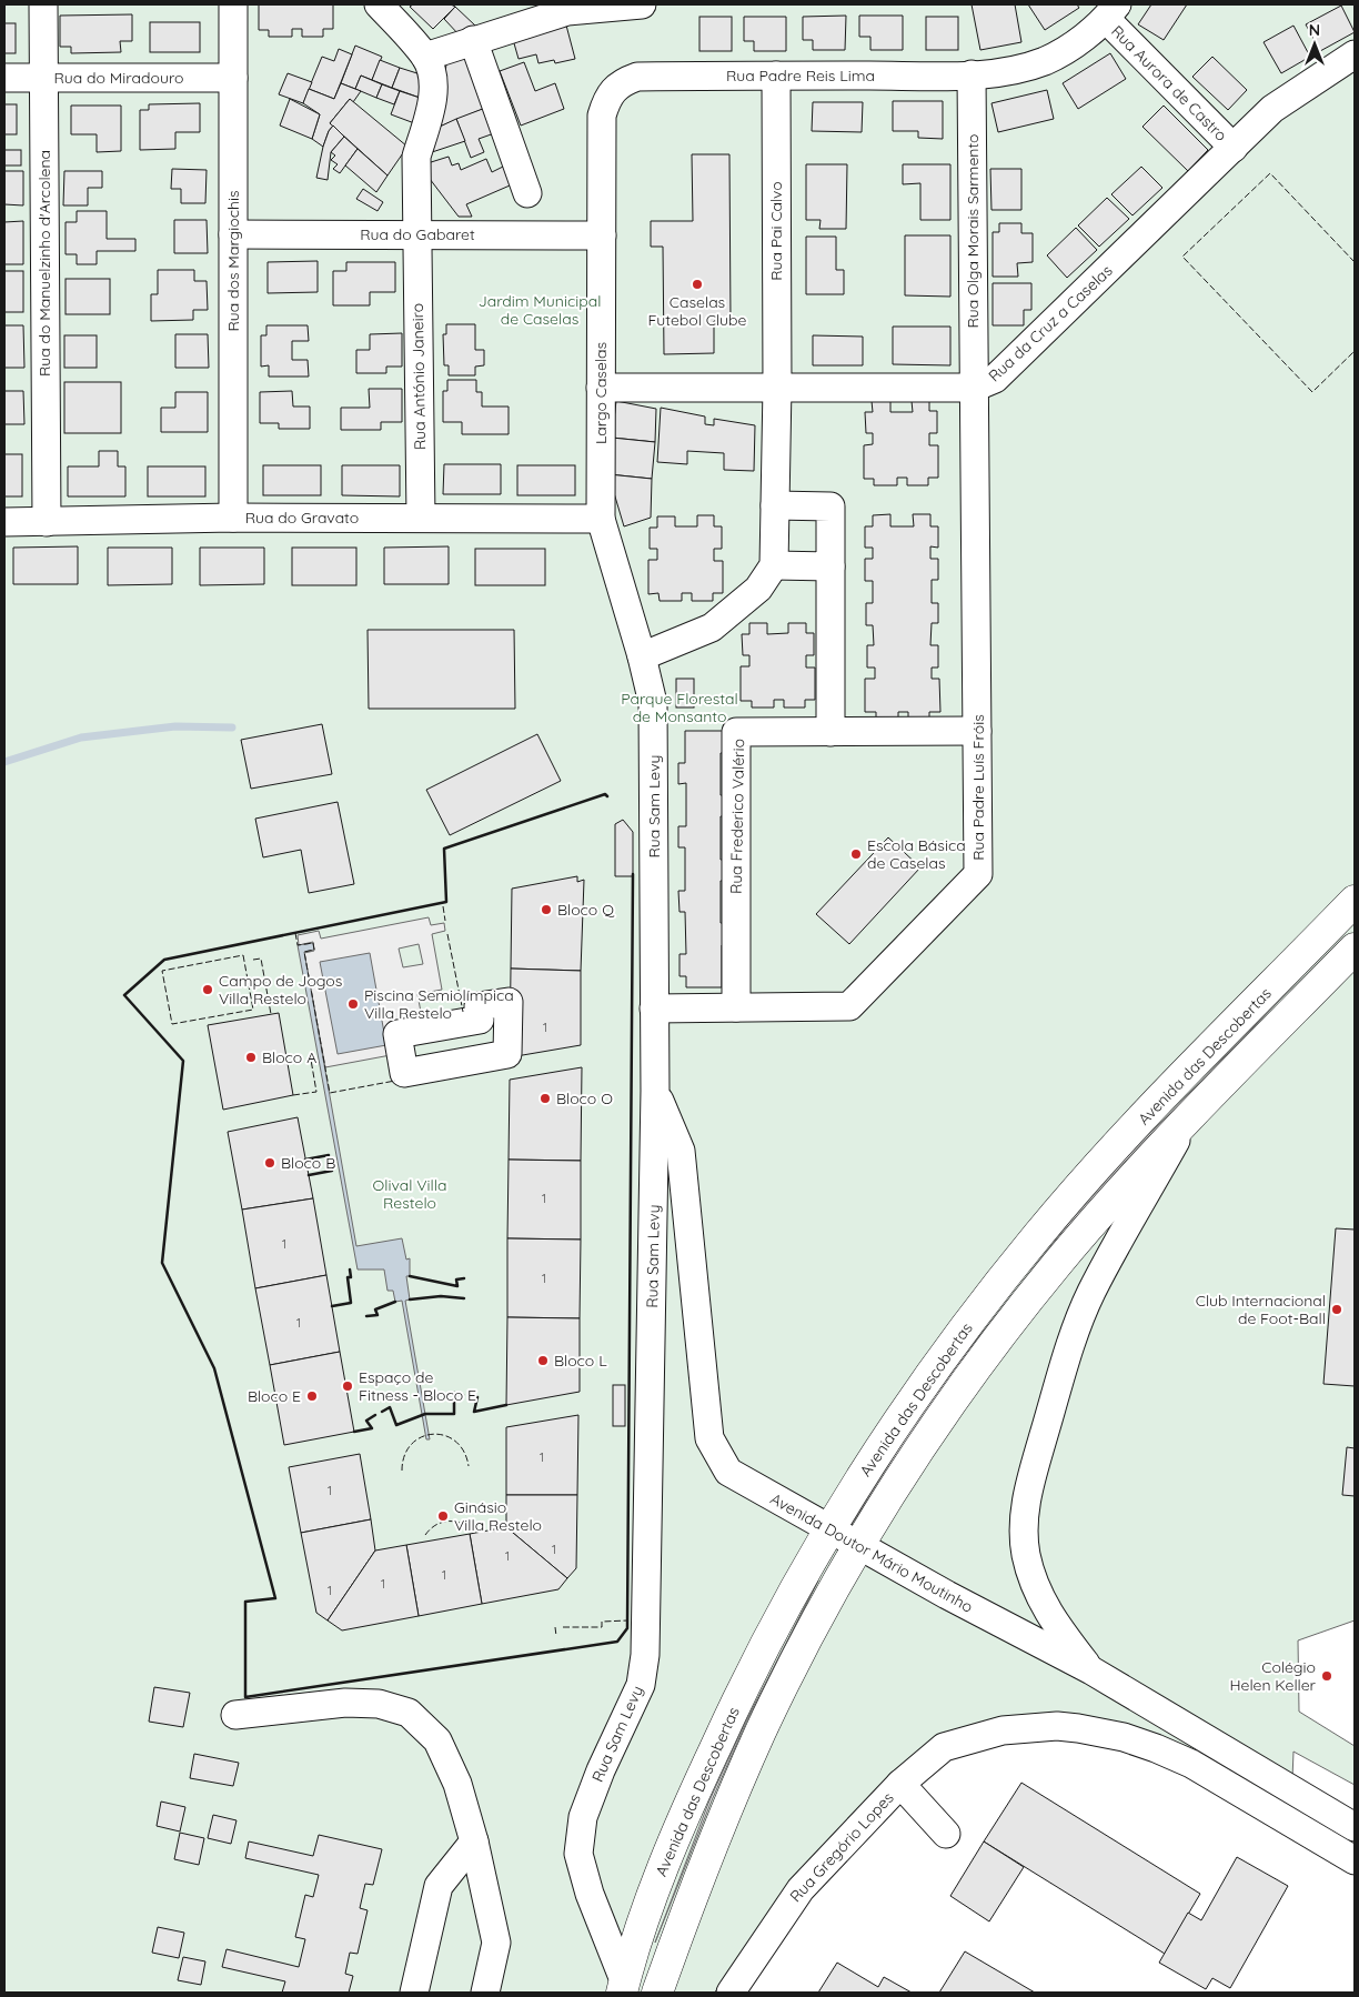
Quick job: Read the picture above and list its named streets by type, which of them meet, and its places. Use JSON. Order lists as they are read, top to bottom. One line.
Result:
{"streets":{"main road":["Avenida das Descobertas"],"street":["Rua Padre Reis Lima","Rua do Miradouro","Rua Aurora de Castro","Rua Pai Calvo","Rua Olga Morais Sarmento","Rua do Gabaret","Rua dos Margiochis","Rua do Manuelzinho d'Arcolena","Rua da Cruz a Caselas","Rua António Janeiro","Largo Caselas","Rua do Gravato","Rua Padre Luís Fróis","Rua Sam Levy","Rua Frederico Valério","Avenida Doutor Mário Moutinho","Rua Gregório Lopes"]},"crossings":[["Rua Padre Reis Lima","Rua Aurora de Castro"],["Rua Padre Reis Lima","Rua Pai Calvo"],["Rua Padre Reis Lima","Rua Olga Morais Sarmento"],["Rua Padre Reis Lima","Rua do Gabaret"],["Rua Padre Reis Lima","Largo Caselas"],["Rua do Miradouro","Rua dos Margiochis"],["Rua do Miradouro","Rua do Manuelzinho d'Arcolena"],["Rua Aurora de Castro","Rua da Cruz a Caselas"],["Rua Pai Calvo","Rua da Cruz a Caselas"],["Rua Olga Morais Sarmento","Rua da Cruz a Caselas"],["Rua Olga Morais Sarmento","Rua Padre Luís Fróis"],["Rua do Gabaret","Rua dos Margiochis"],["Rua do Gabaret","Rua António Janeiro"],["Rua do Gabaret","Largo Caselas"],["Rua dos Margiochis","Rua do Gravato"],["Rua do Manuelzinho d'Arcolena","Rua do Gravato"],["Rua da Cruz a Caselas","Largo Caselas"],["Rua da Cruz a Caselas","Rua Padre Luís Fróis"],["Rua António Janeiro","Rua do Gravato"],["Largo Caselas","Rua do Gravato"],["Largo Caselas","Rua Sam Levy"],["Rua do Gravato","Rua Sam Levy"],["Rua Padre Luís Fróis","Rua Sam Levy"],["Rua Padre Luís Fróis","Rua Frederico Valério"],["Rua Sam Levy","Avenida das Descobertas"],["Rua Sam Levy","Avenida Doutor Mário Moutinho"],["Avenida das Descobertas","Avenida Doutor Mário Moutinho"]],"parks":["Jardim Municipal de Caselas","Parque Florestal de Monsanto","Olival Villa Restelo"],"places":["Caselas Futebol Clube","Escola Básica de Caselas","Bloco Q","Campo de Jogos Villa Restelo","Piscina Semiolímpica Villa Restelo","Bloco A","Bloco O","Bloco B","Club Internacional de Foot-Ball","Bloco L","Espaço de Fitness - Bloco E","Bloco E","Ginásio Villa Restelo","Colégio Helen Keller"],"house_numbers":["1","1","1","1","1","1","1","1","1","1","1","1"],"north":"top"}
